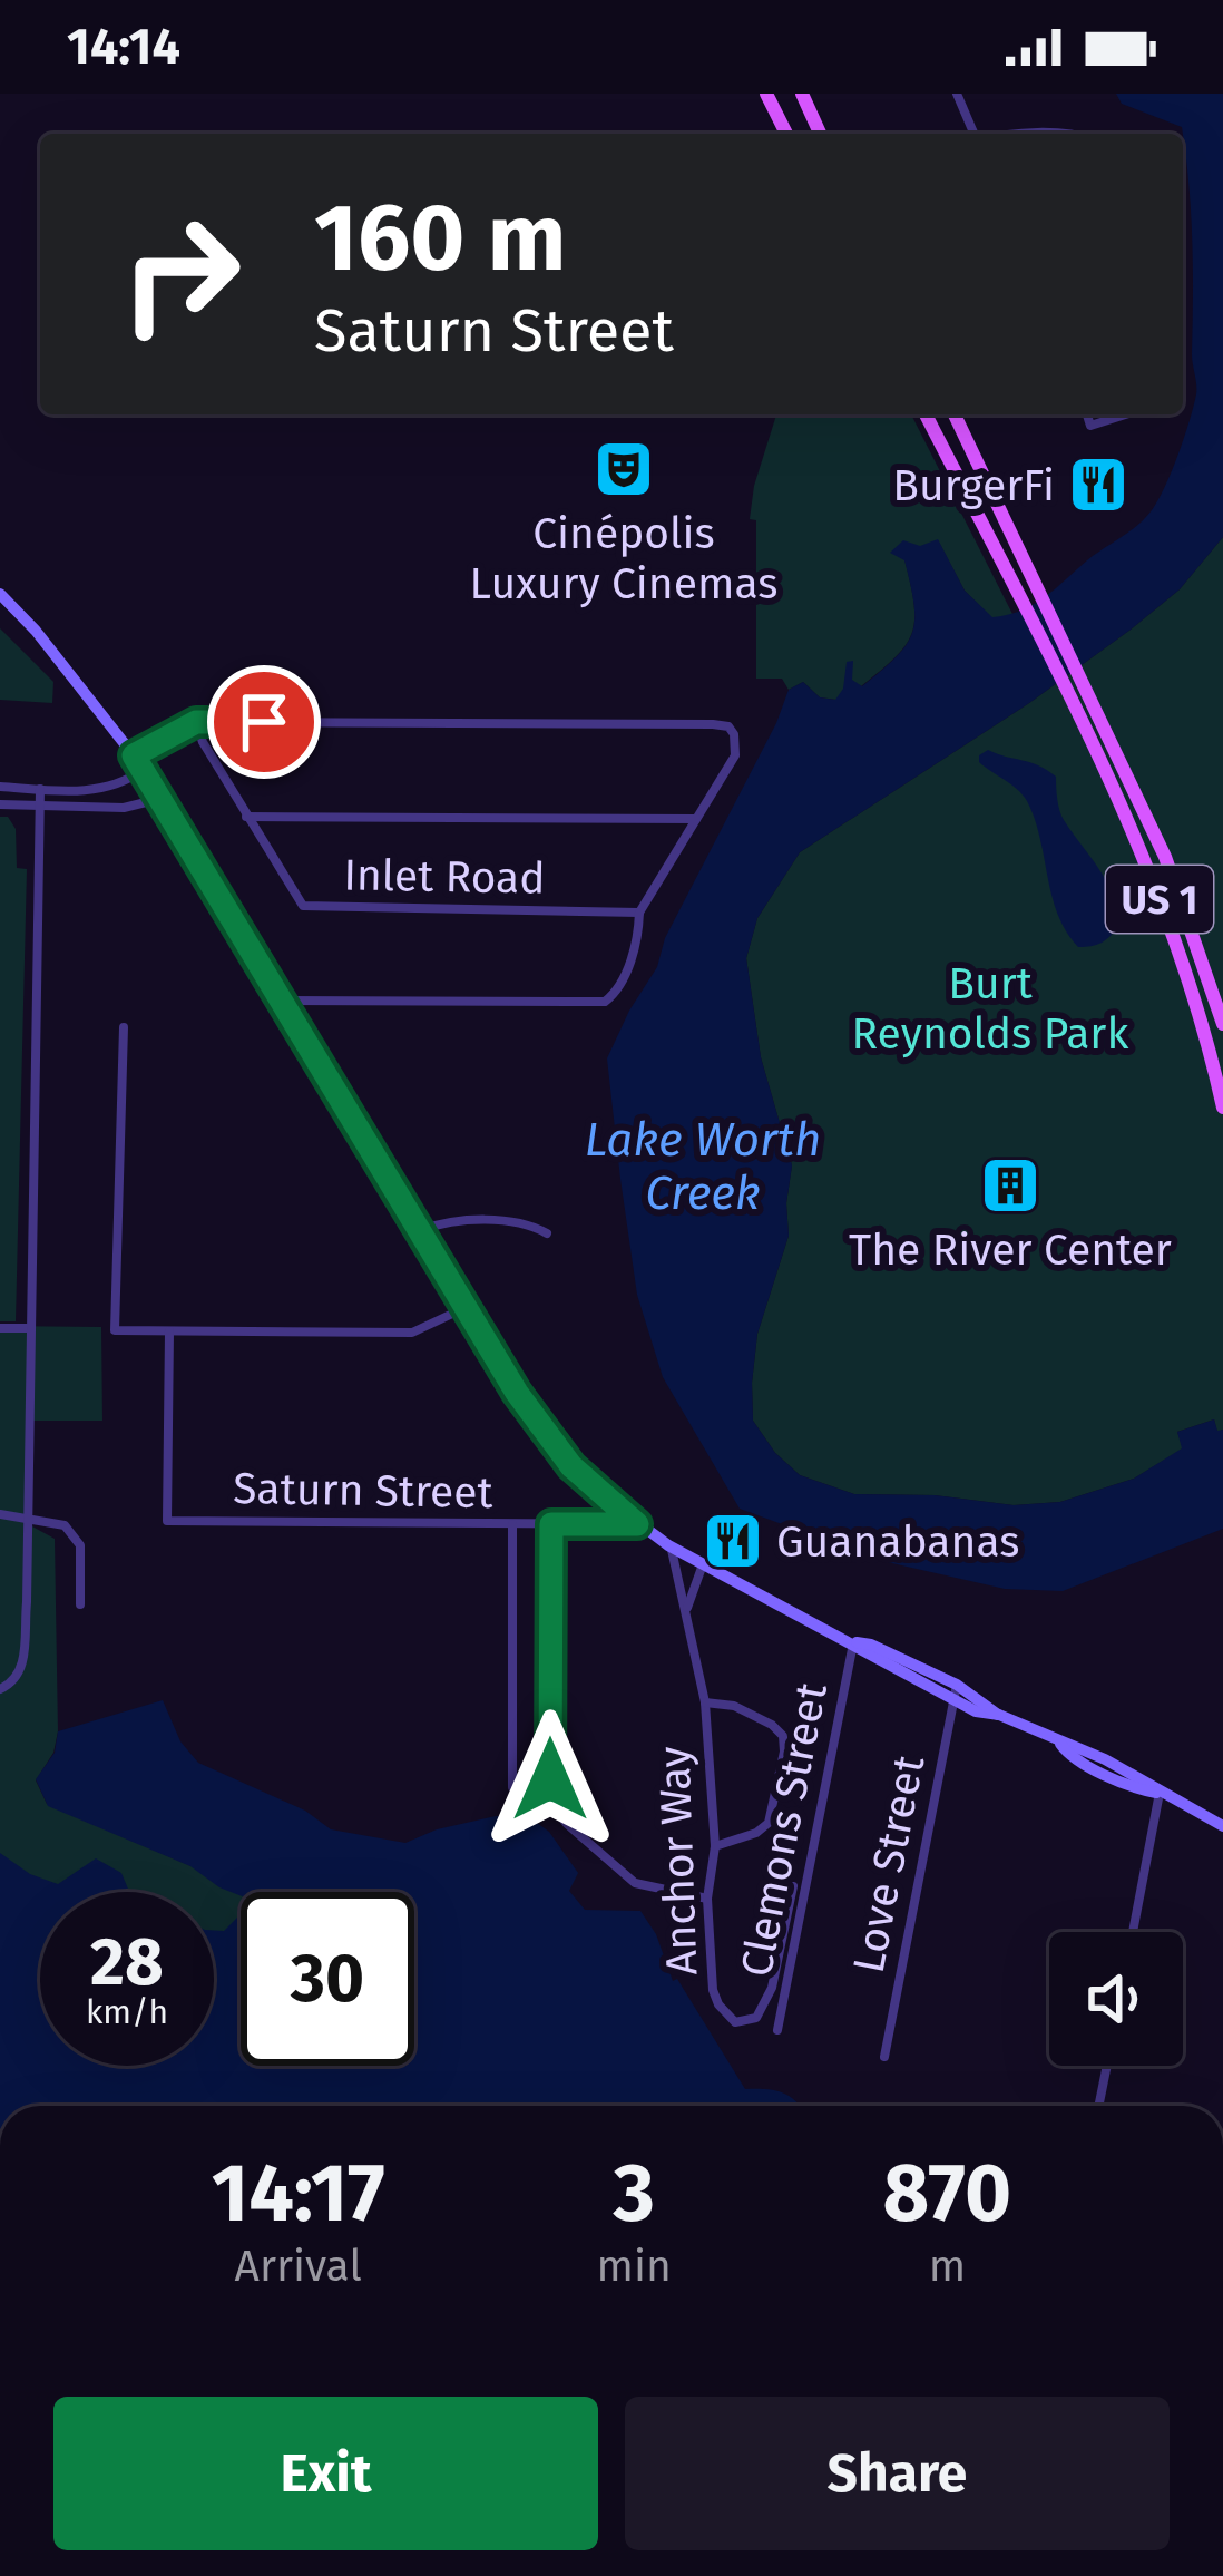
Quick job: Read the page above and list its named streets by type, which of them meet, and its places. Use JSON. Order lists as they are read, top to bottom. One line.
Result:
{"streets":{"main road":["US 1"],"street":["Inlet Road","Saturn Street","Clemons Street","Anchor Way","Love Street"]},"water":["Lake Worth Creek"],"parks":["Burt Reynolds Park"],"places":{"theatre":["Cinépolis Luxury Cinemas"],"restaurant":["BurgerFi","Guanabanas"],"building":["The River Center"]},"page":{"status":"14:14","turn":["160 m","Saturn Street"],"speed":"28 km/h","limit":"30","eta":["14:17","Arrival","3","min","870","m"],"buttons":["Exit","Share"]}}
